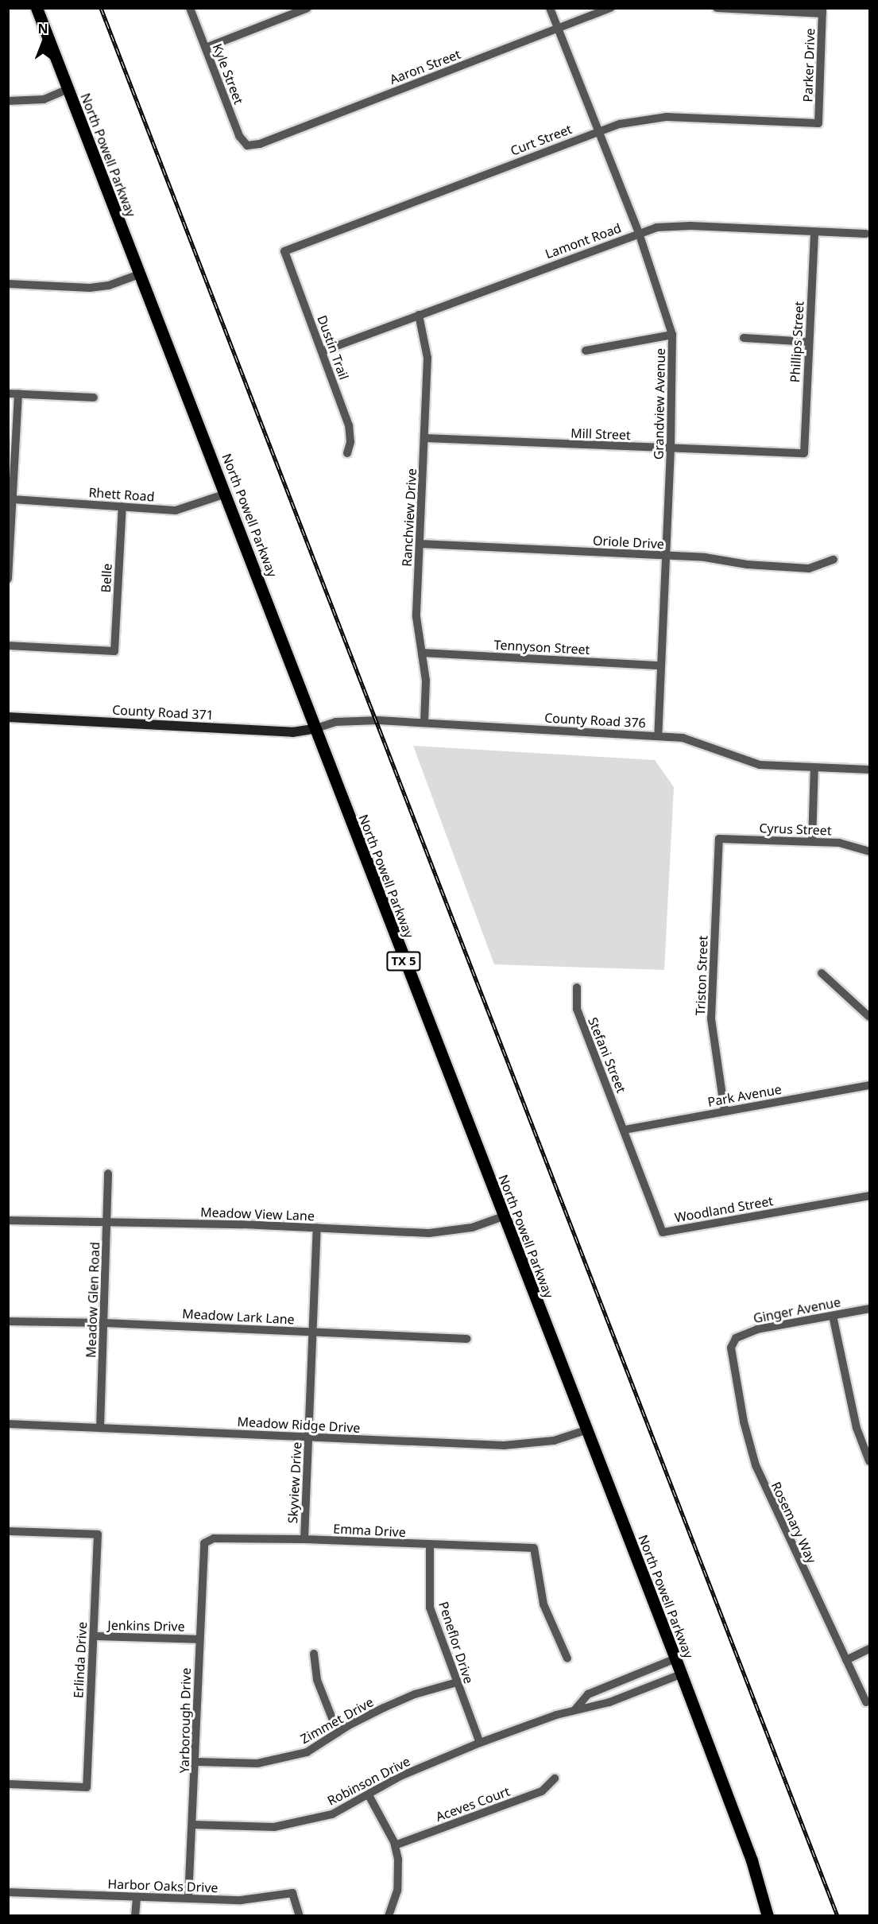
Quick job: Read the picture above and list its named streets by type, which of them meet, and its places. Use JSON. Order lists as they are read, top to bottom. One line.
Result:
{"streets":{"main road":["North Powell Parkway","TX 5"],"street":["Parker Drive","Aaron Street","Kyle Street","Curt Street","Lamont Road","Phillips Street","Dustin Trail","Grandview Avenue","Mill Street","Rhett Road","Ranchview Drive","Oriole Drive","Belle","Tennyson Street","County Road 371","County Road 376","Cyrus Street","Triston Street","Stefani Street","Park Avenue","Woodland Street","Meadow View Lane","Meadow Glen Road","Ginger Avenue","Meadow Lark Lane","Meadow Ridge Drive","Skyview Drive","Rosemary Way","Emma Drive","Jenkins Drive","Peneflor Drive","Erlinda Drive","Yarborough Drive","Zimmet Drive","Robinson Drive","Aceves Court","Harbor Oaks Drive"]},"crossings":[["Parker Drive","Curt Street"],["Aaron Street","Kyle Street"],["Aaron Street","Grandview Avenue"],["Curt Street","Dustin Trail"],["Curt Street","Grandview Avenue"],["North Powell Parkway","Rhett Road"],["North Powell Parkway","County Road 371"],["North Powell Parkway","County Road 376"],["North Powell Parkway","Meadow View Lane"],["North Powell Parkway","Meadow Ridge Drive"],["North Powell Parkway","Robinson Drive"],["Lamont Road","Phillips Street"],["Lamont Road","Dustin Trail"],["Lamont Road","Grandview Avenue"],["Lamont Road","Ranchview Drive"],["Phillips Street","Mill Street"],["Grandview Avenue","Mill Street"],["Grandview Avenue","Oriole Drive"],["Grandview Avenue","Tennyson Street"],["Grandview Avenue","County Road 376"],["Mill Street","Ranchview Drive"],["Rhett Road","Belle"],["Ranchview Drive","Oriole Drive"],["Ranchview Drive","Tennyson Street"],["Ranchview Drive","County Road 376"],["County Road 371","County Road 376"],["Cyrus Street","Triston Street"],["Triston Street","Park Avenue"],["Stefani Street","Park Avenue"],["Stefani Street","Woodland Street"],["Park Avenue","Woodland Street"],["Meadow View Lane","Meadow Glen Road"],["Meadow View Lane","Skyview Drive"],["Meadow Glen Road","Meadow Lark Lane"],["Meadow Glen Road","Meadow Ridge Drive"],["Ginger Avenue","Rosemary Way"],["Meadow Lark Lane","Skyview Drive"],["Meadow Ridge Drive","Skyview Drive"],["Skyview Drive","Emma Drive"],["Emma Drive","Peneflor Drive"],["Emma Drive","Yarborough Drive"],["Jenkins Drive","Erlinda Drive"],["Jenkins Drive","Yarborough Drive"],["Peneflor Drive","Zimmet Drive"],["Peneflor Drive","Robinson Drive"],["Yarborough Drive","Zimmet Drive"],["Yarborough Drive","Robinson Drive"],["Yarborough Drive","Harbor Oaks Drive"]],"north":"top"}
